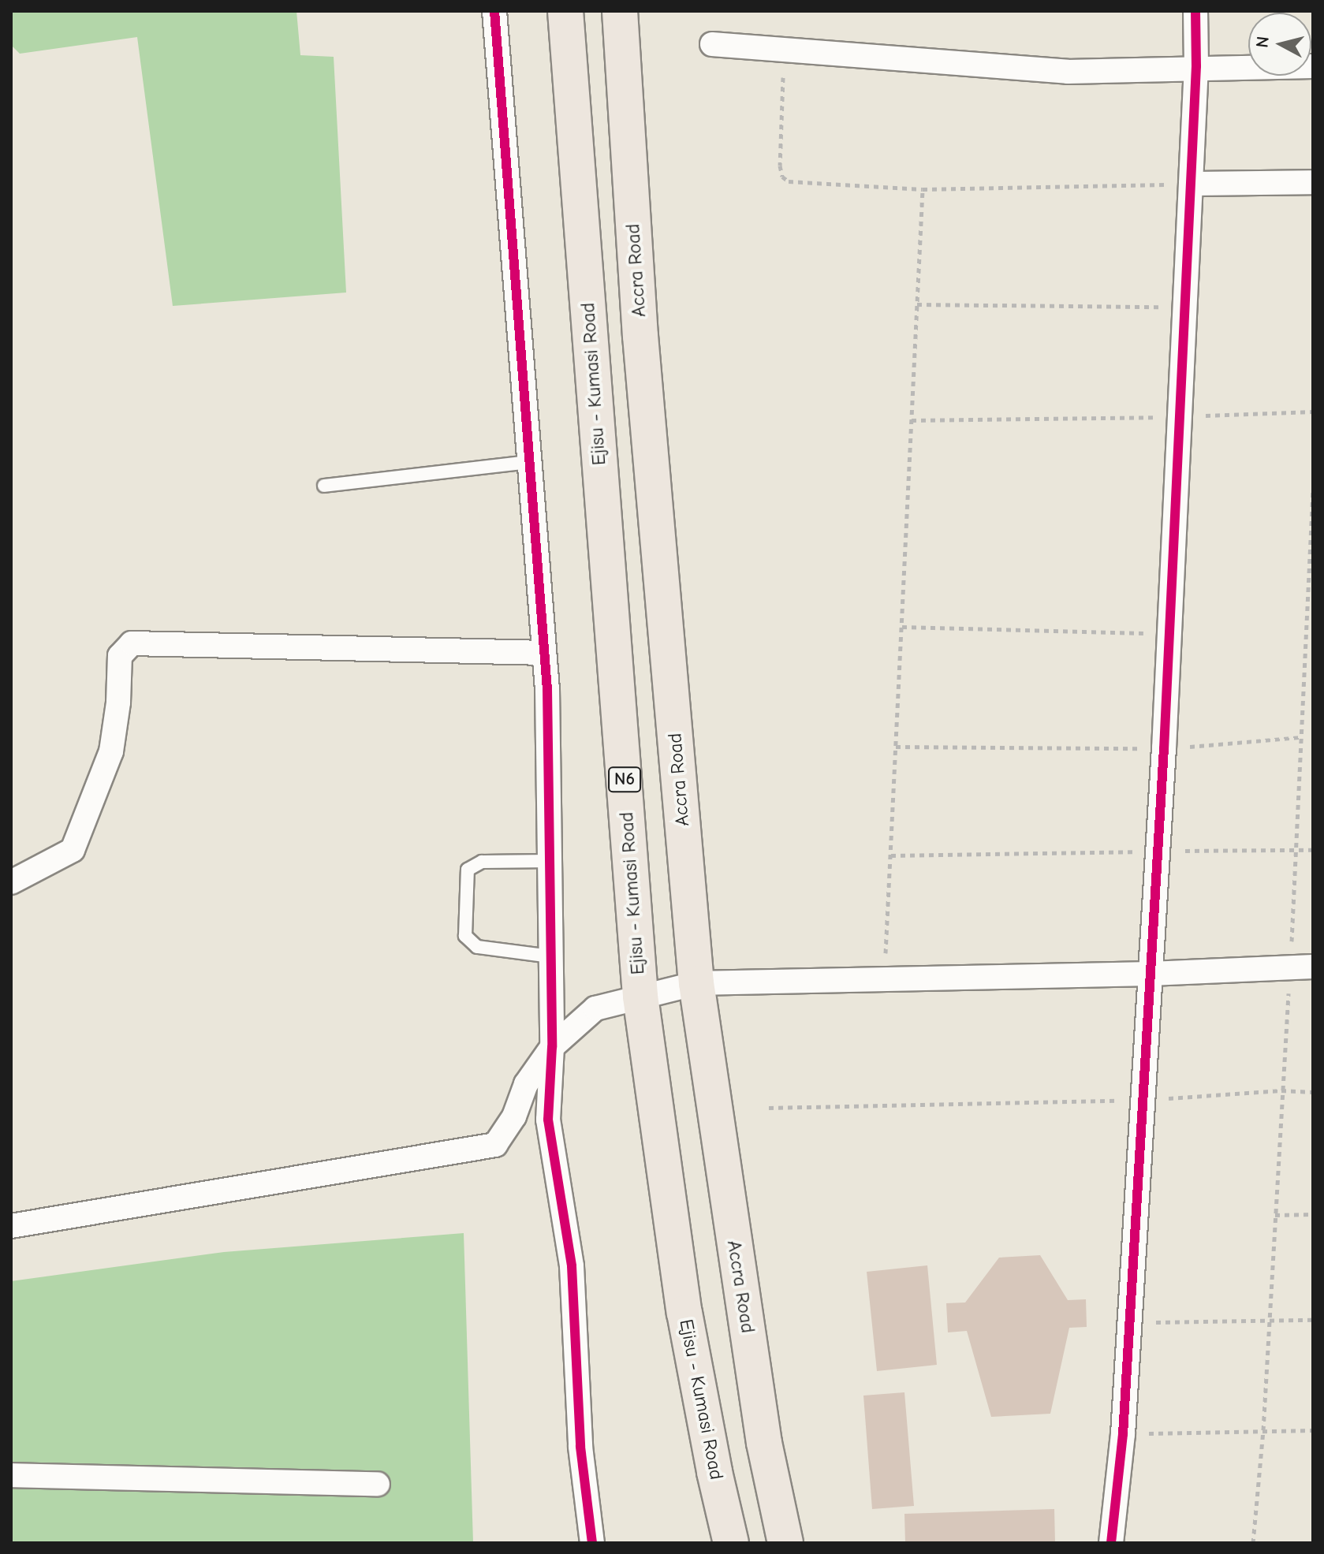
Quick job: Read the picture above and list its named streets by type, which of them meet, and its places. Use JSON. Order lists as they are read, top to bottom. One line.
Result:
{"streets":{"highway":["Accra Road","Ejisu - Kumasi Road","N6"]},"north":"left"}
